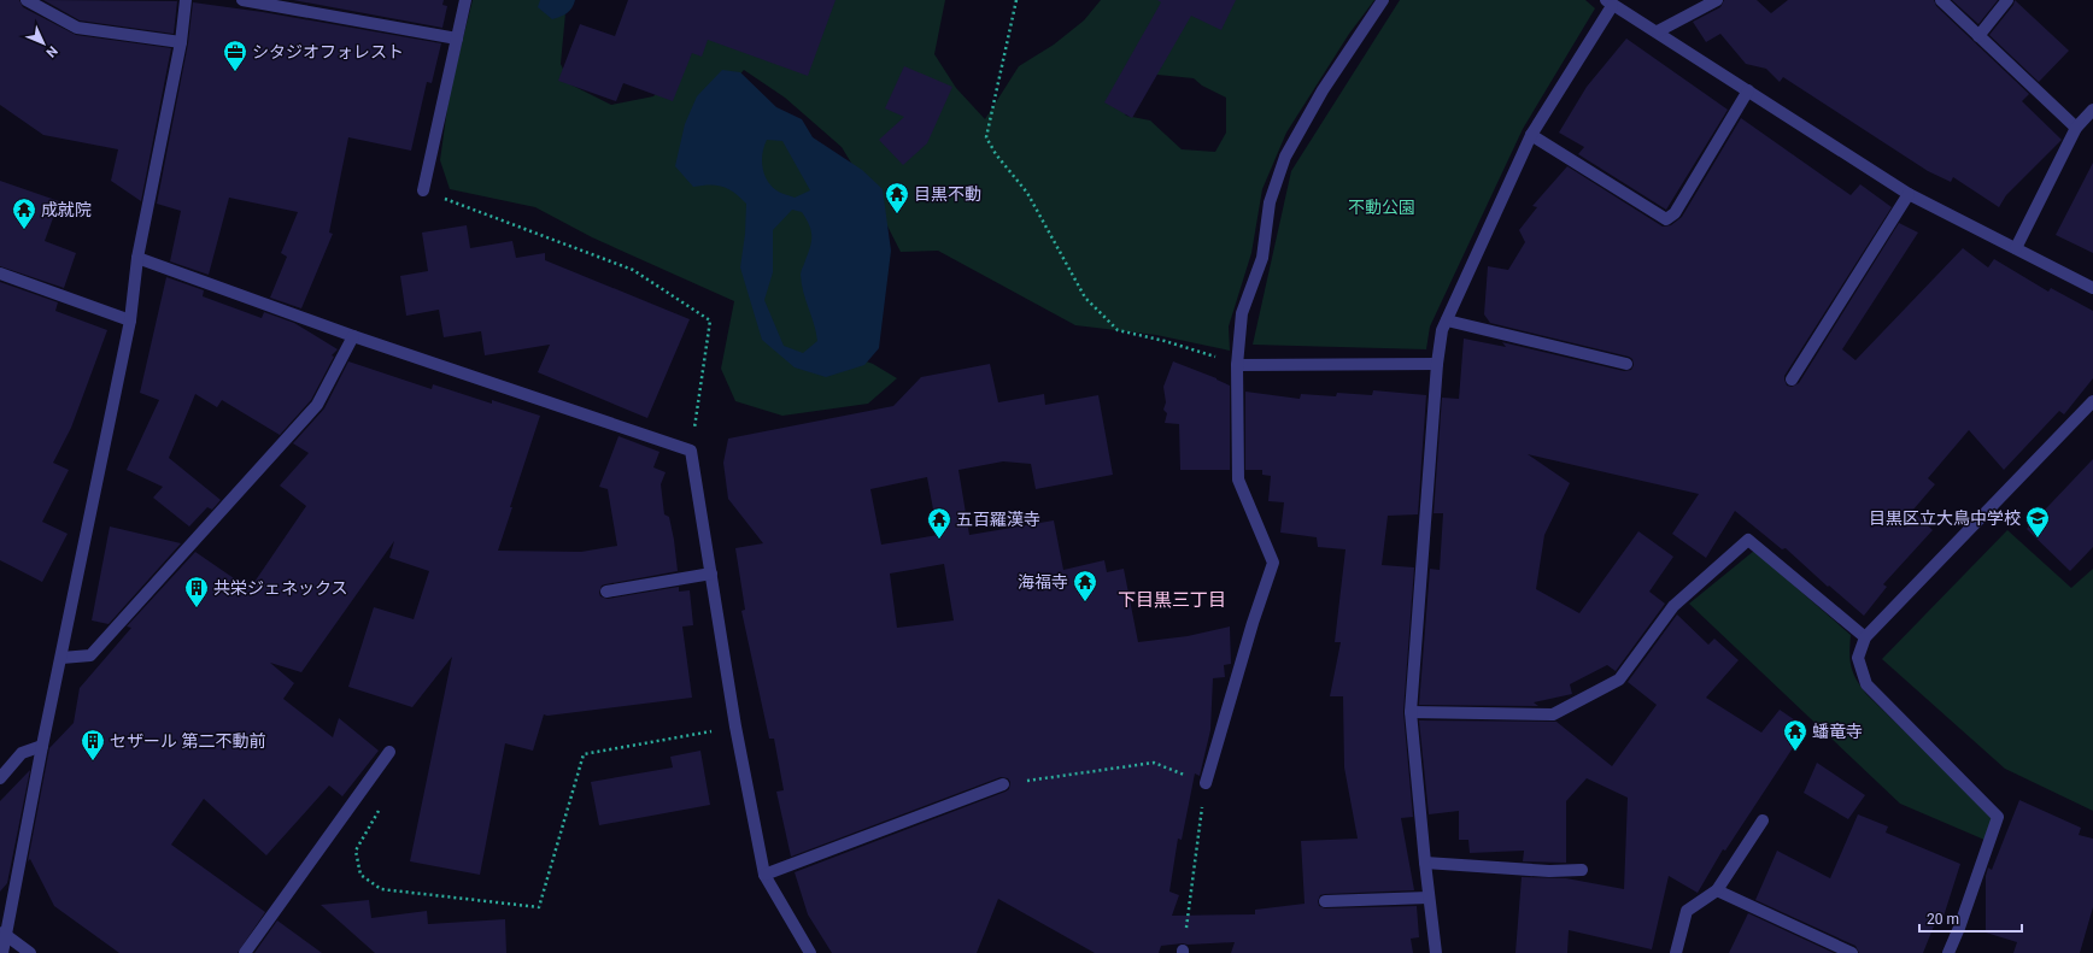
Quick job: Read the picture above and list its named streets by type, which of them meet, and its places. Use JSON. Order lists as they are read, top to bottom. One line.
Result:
{"districts":["下目黒三丁目"],"parks":["不動公園"],"places":{"office":["シタジオフォレスト"],"temple":["目黒不動","成就院","五百羅漢寺","海福寺","蟠竜寺"],"school or university":["目黒区立大鳥中学校"],"building":["共栄ジェネックス","セザール 第二不動前"]},"scale_bar":"20 m","north":"bottom right"}
